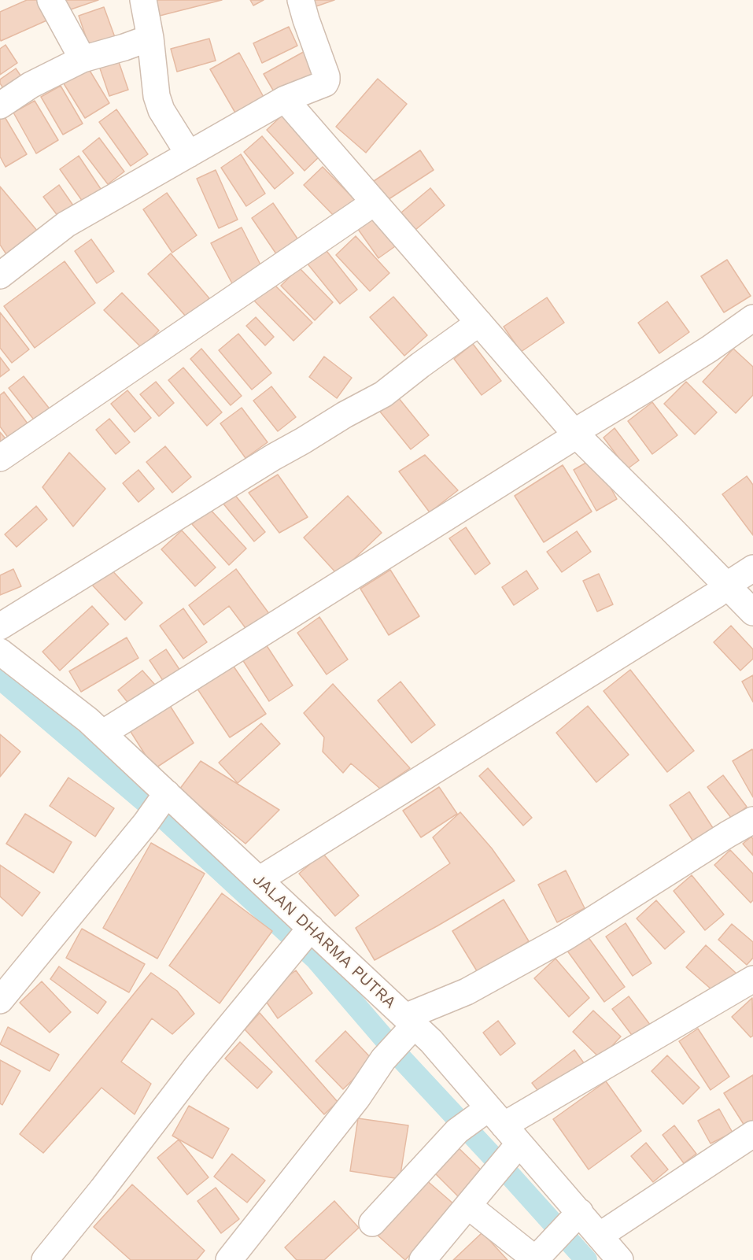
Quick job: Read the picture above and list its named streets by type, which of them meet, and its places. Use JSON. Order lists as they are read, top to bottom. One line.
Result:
{"streets":{"street":["JALAN DHARMA PUTRA"]}}
